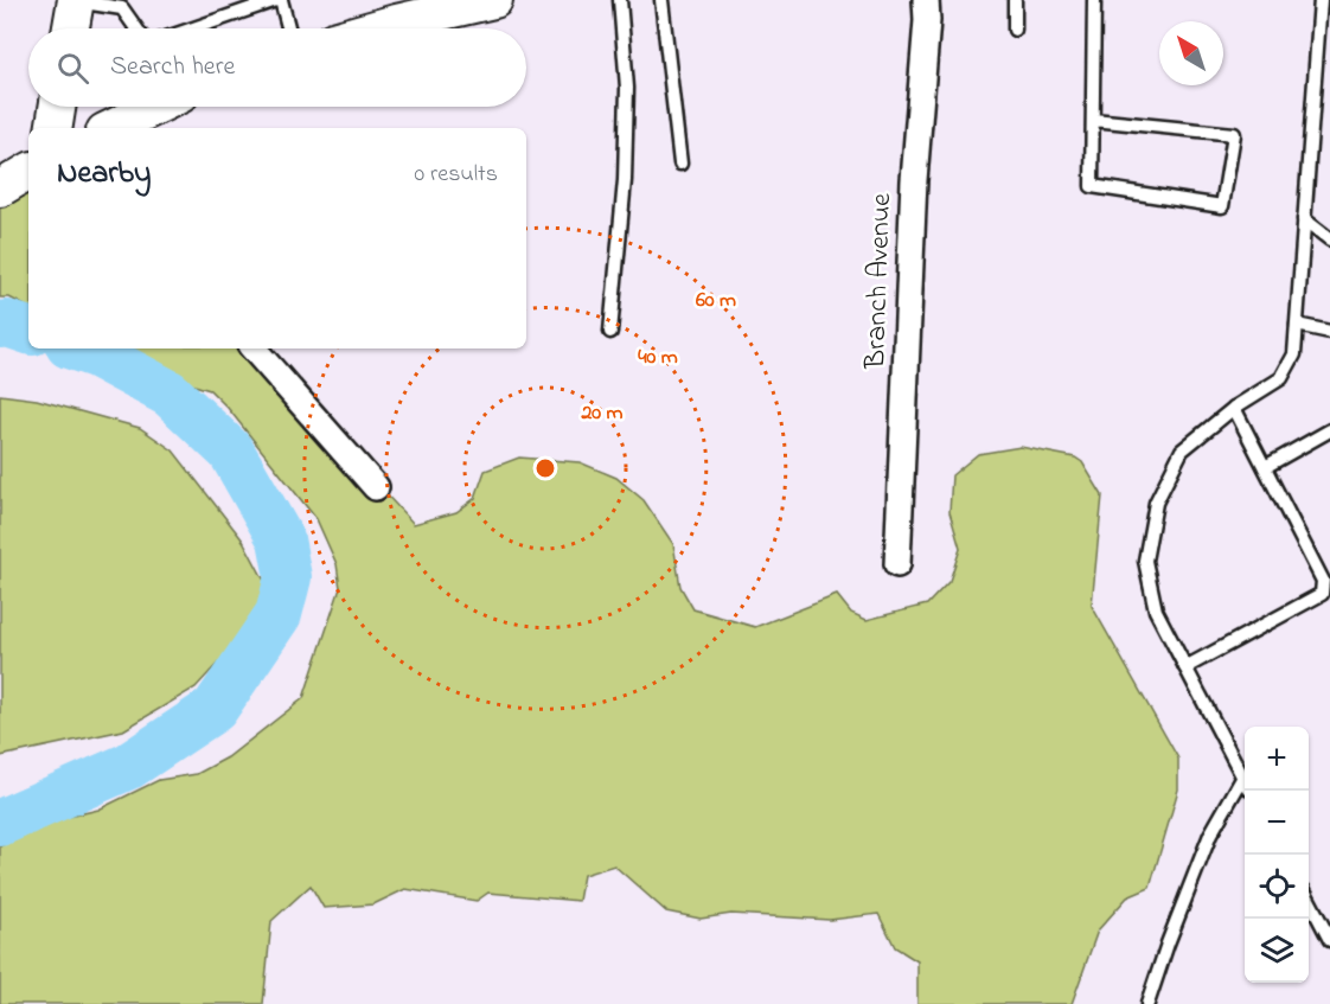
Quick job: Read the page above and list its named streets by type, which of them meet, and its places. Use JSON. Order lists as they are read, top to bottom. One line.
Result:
{"streets":{"street":["Branch Avenue"]},"north":"top left","page":{"search":"Search here","heading":["Nearby","0 results"],"map_buttons":["+","−"]},"rings":["60 m","40 m","20 m"]}
